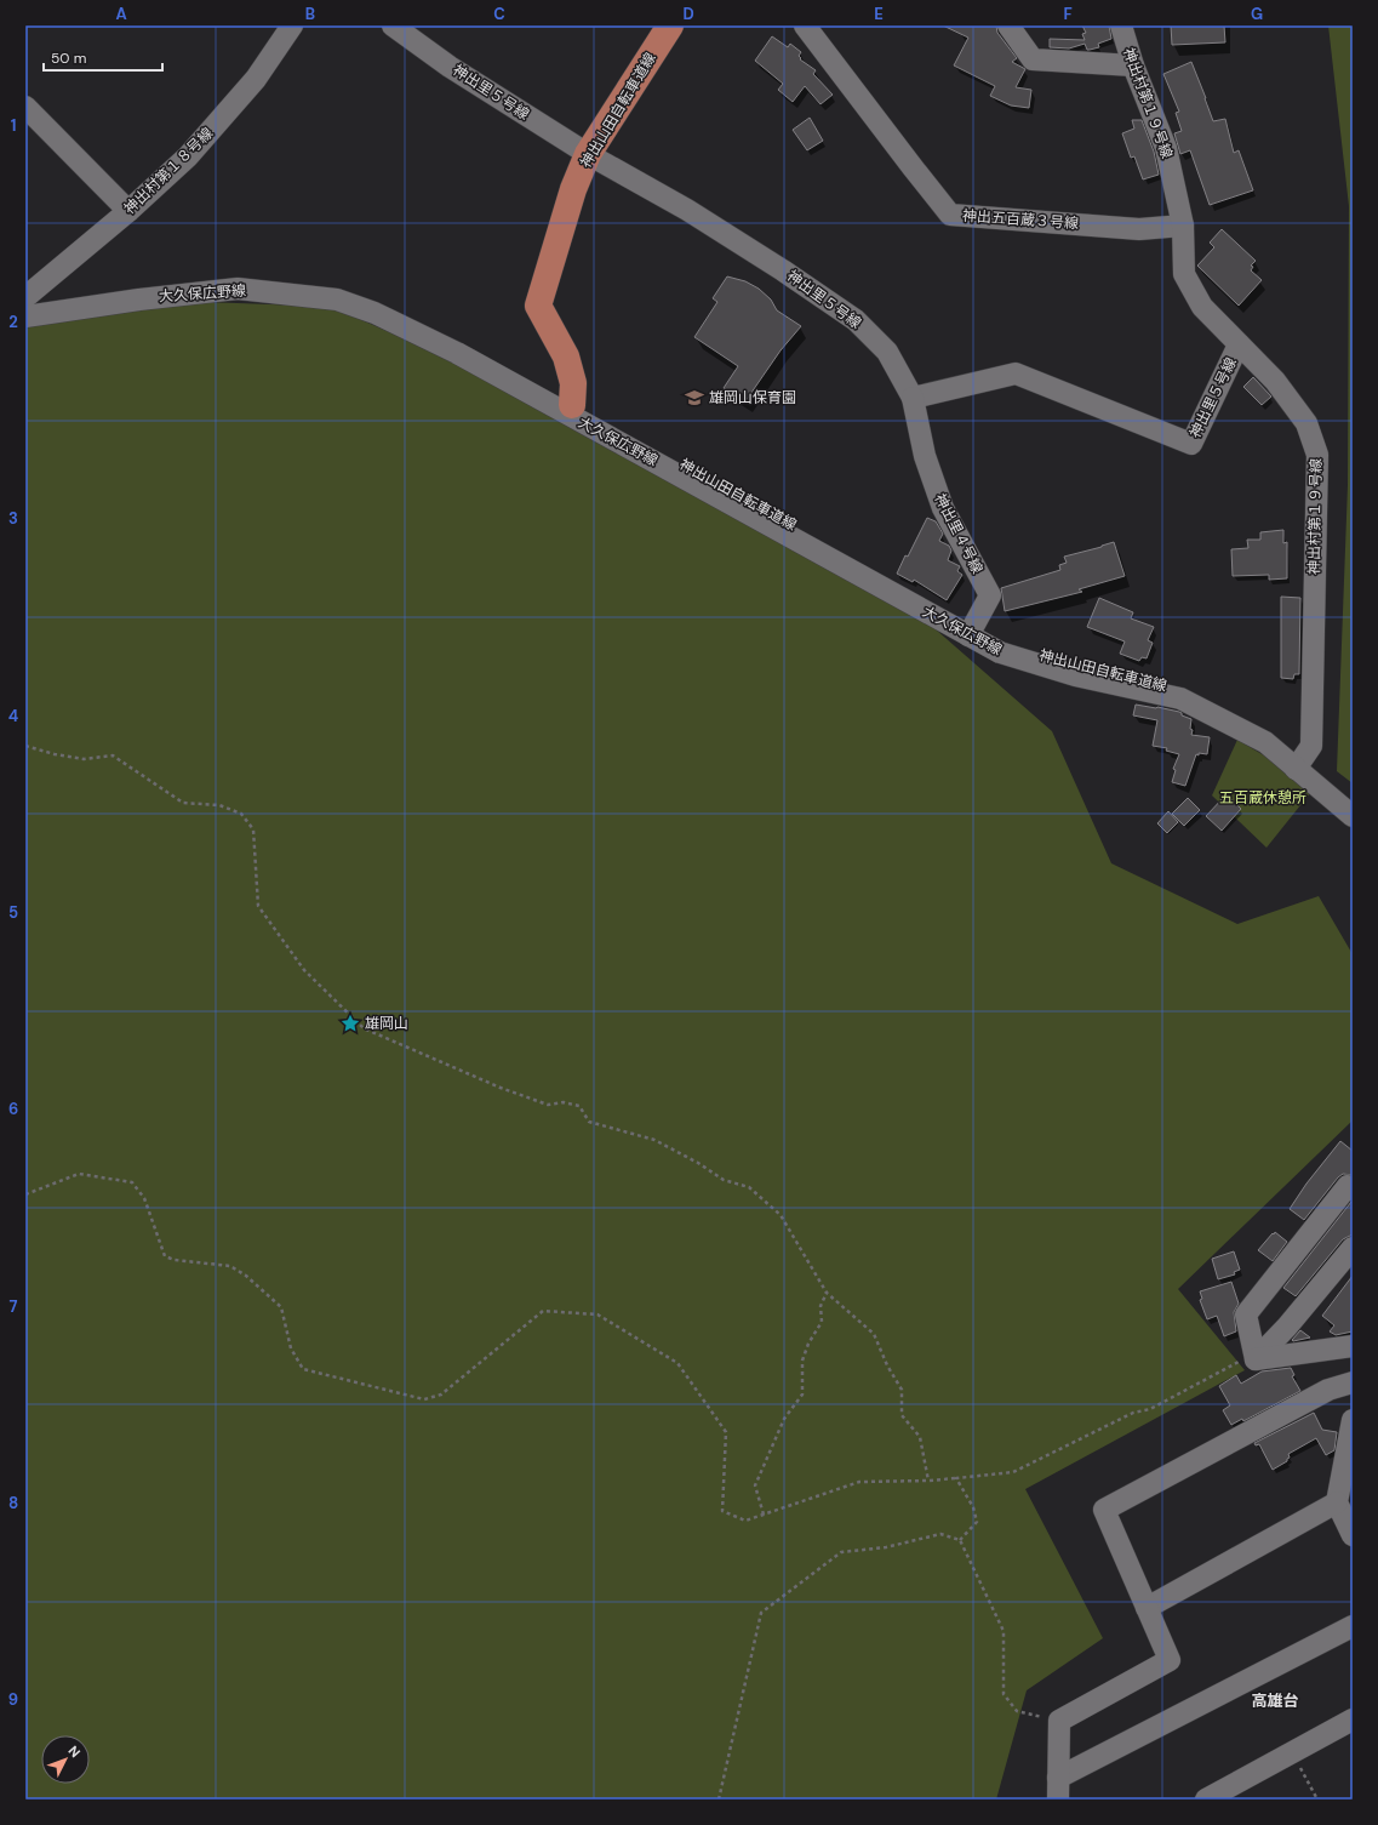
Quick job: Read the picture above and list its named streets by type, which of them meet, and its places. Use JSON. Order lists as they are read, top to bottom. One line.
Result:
{"streets":{"main road":["神出山田自転車道線"],"street":["神出里５号線","神出村第１９号線","神出村第１８号線","神出五百蔵３号線","大久保広野線","神出里４号線"]},"crossings":[["神出里５号線","神出村第１９号線"],["神出里５号線","神出山田自転車道線"],["神出里５号線","神出里４号線"],["神出村第１９号線","神出五百蔵３号線"],["神出村第１９号線","大久保広野線"],["神出山田自転車道線","大久保広野線"],["大久保広野線","神出里４号線"]],"districts":["高雄台"],"parks":["五百蔵休憩所"],"places":{"school or university":["雄岡山保育園"],"place":["雄岡山"]},"scale_bar":"50 m","north":"top right","grid":{"columns":["A","B","C","D","E","F","G"],"rows":["1","2","3","4","5","6","7","8","9"]}}
